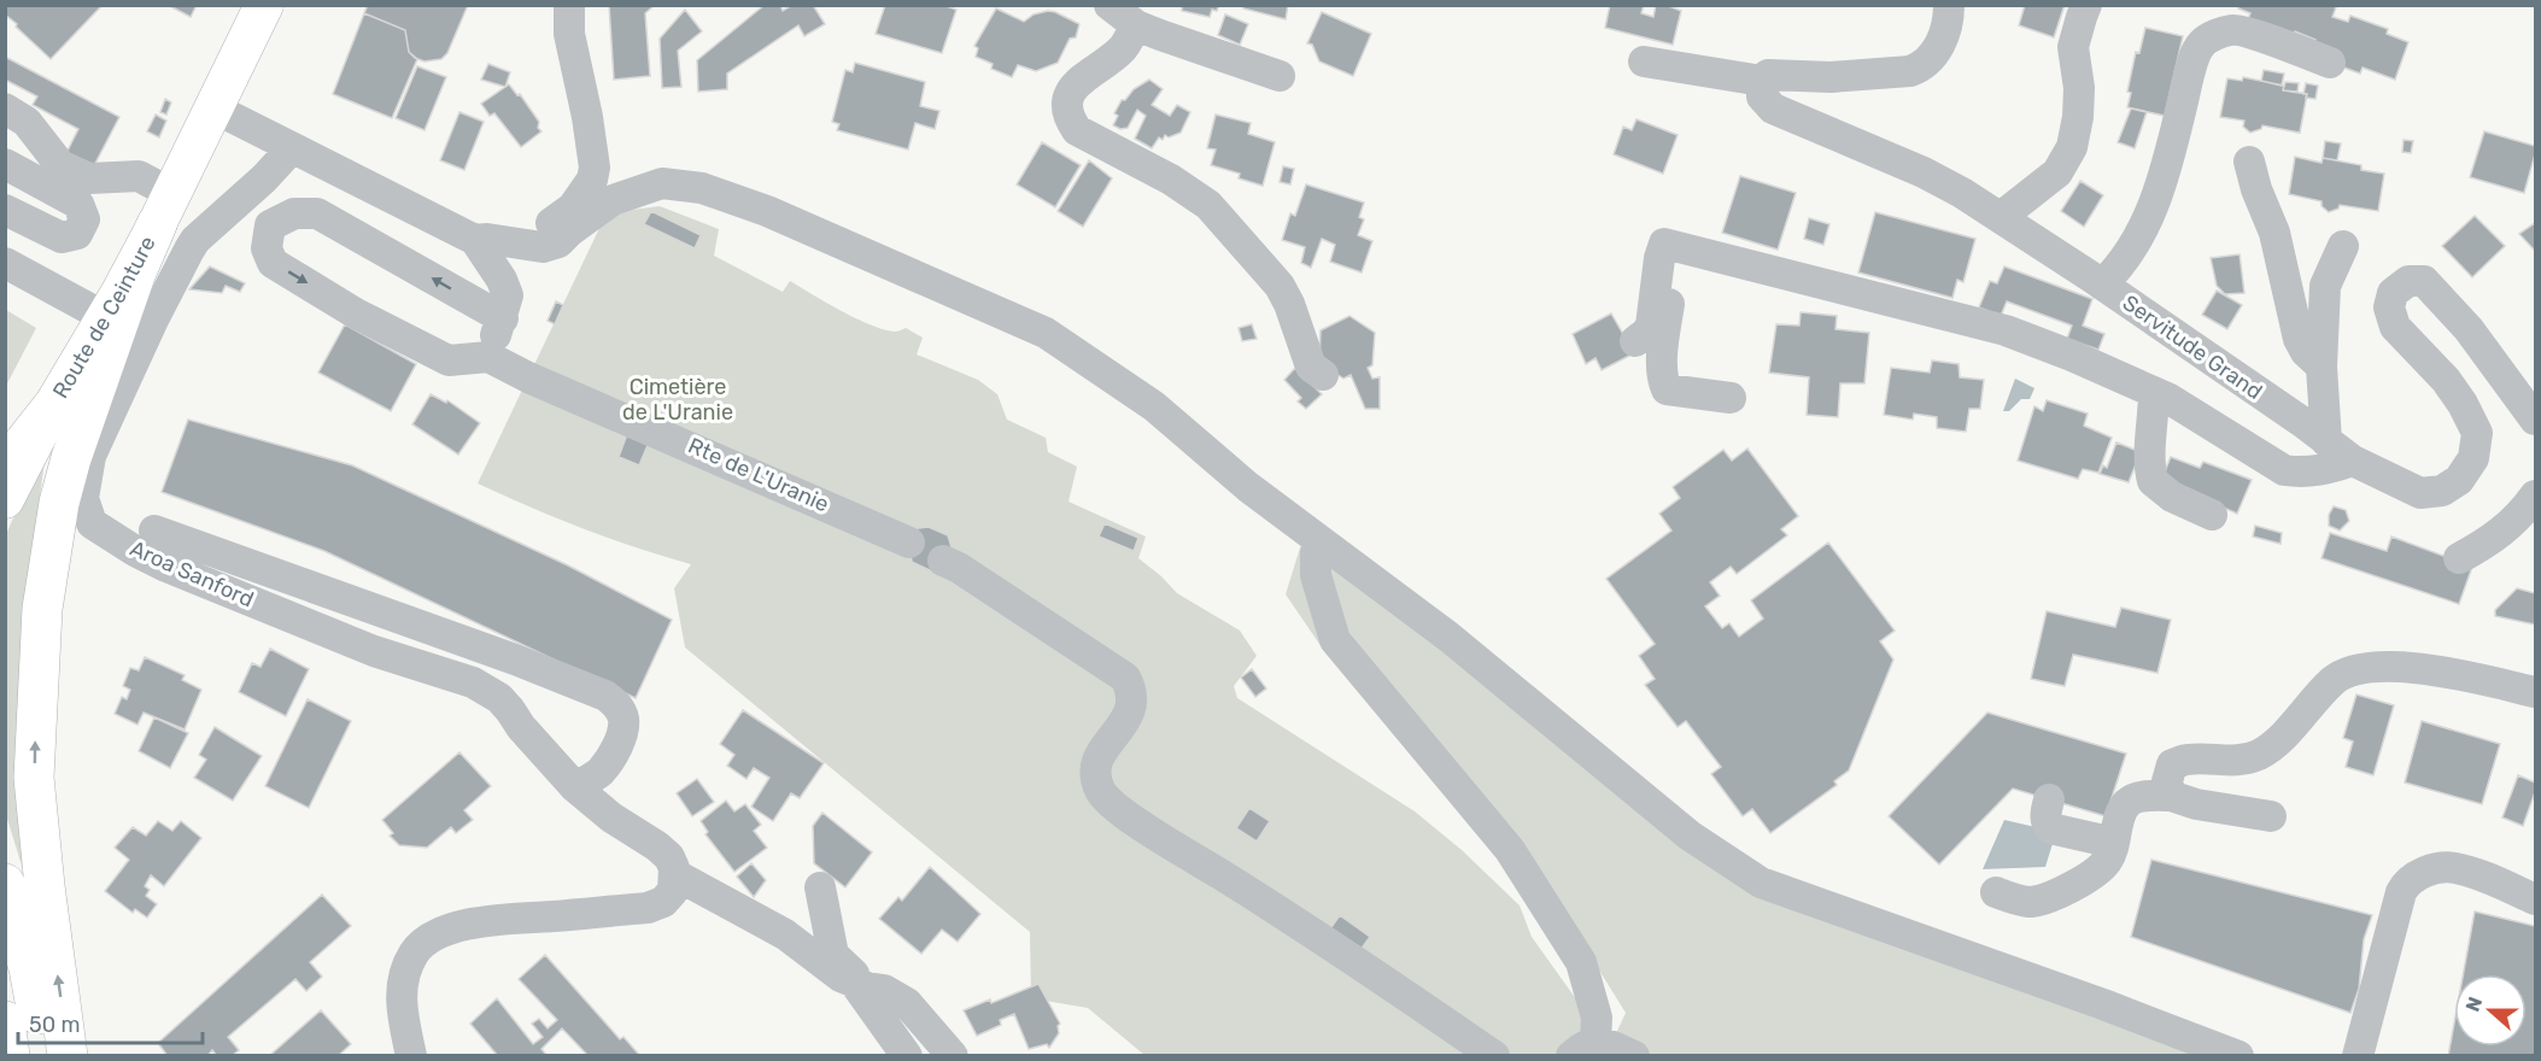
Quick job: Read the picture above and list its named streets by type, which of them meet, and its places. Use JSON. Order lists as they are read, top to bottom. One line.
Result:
{"streets":{"main road":["Route de Ceinture"],"street":["Servitude Grand","Rte de L'Uranie","Aroa Sanford"]},"parks":["Cimetière de L'Uranie"],"scale_bar":"50 m","north":"left"}
